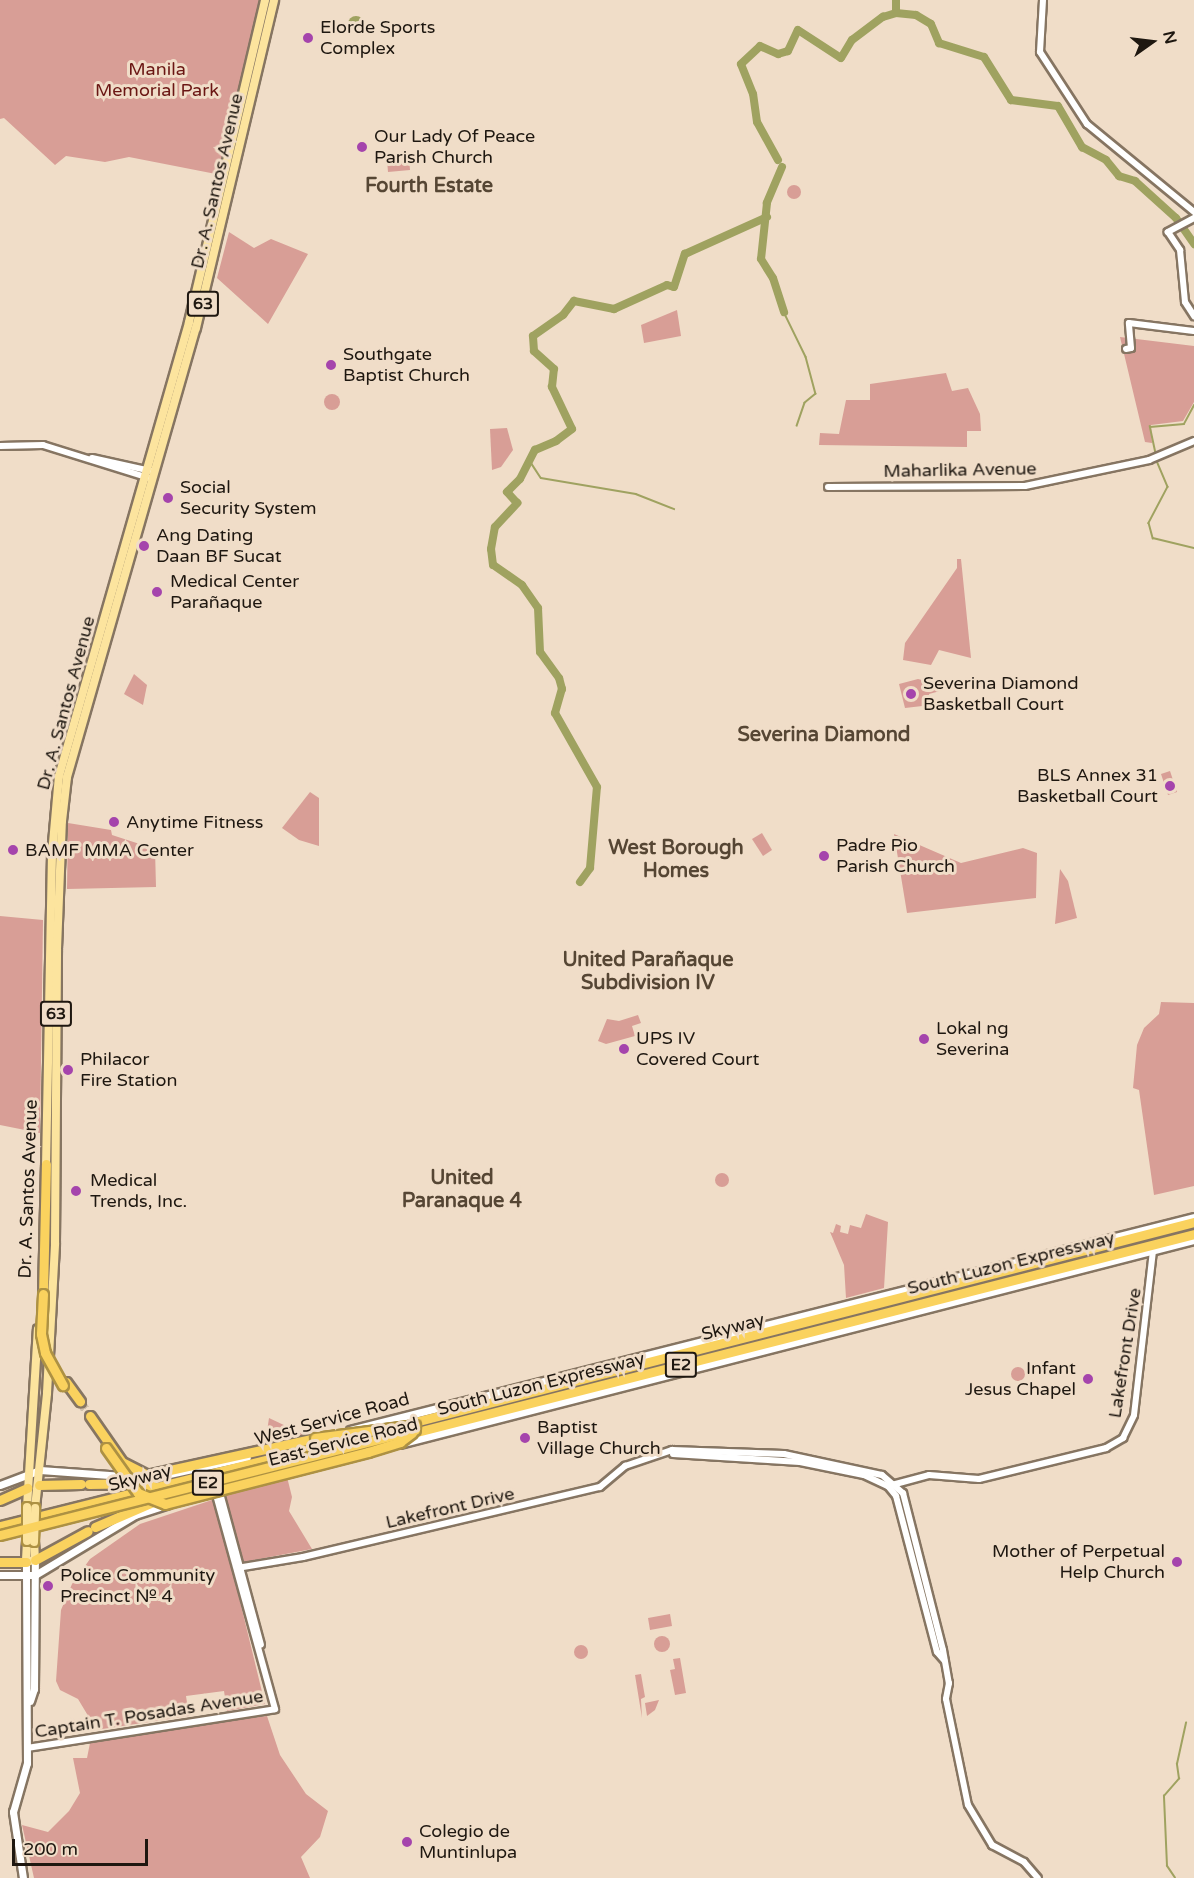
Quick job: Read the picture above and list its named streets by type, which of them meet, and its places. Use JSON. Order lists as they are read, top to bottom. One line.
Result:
{"streets":{"highway":["South Luzon Expressway","Skyway","E2"],"main road":["Dr. A. Santos Avenue","63","West Service Road","East Service Road"],"street":["Maharlika Avenue","Lakefront Drive","Captain T. Posadas Avenue"]},"crossings":[["Dr. A. Santos Avenue","West Service Road"],["Dr. A. Santos Avenue","East Service Road"],["South Luzon Expressway","Skyway"],["Lakefront Drive","East Service Road"],["Lakefront Drive","Captain T. Posadas Avenue"]],"districts":["Fourth Estate","Severina Diamond","West Borough Homes","United Parañaque Subdivision IV","United Paranaque 4"],"parks":["Manila Memorial Park"],"places":["Elorde Sports Complex","Our Lady Of Peace Parish Church","Southgate Baptist Church","Social Security System","Ang Dating Daan BF Sucat","Medical Center Parañaque","Severina Diamond Basketball Court","BLS Annex 31 Basketball Court","Anytime Fitness","BAMF MMA Center","Padre Pio Parish Church","Lokal ng Severina","UPS IV Covered Court","Philacor Fire Station","Medical Trends, Inc.","Infant Jesus Chapel","Baptist Village Church","Mother of Perpetual Help Church","Police Community Precinct № 4","Colegio de Muntinlupa"],"scale_bar":"200 m","north":"right"}
